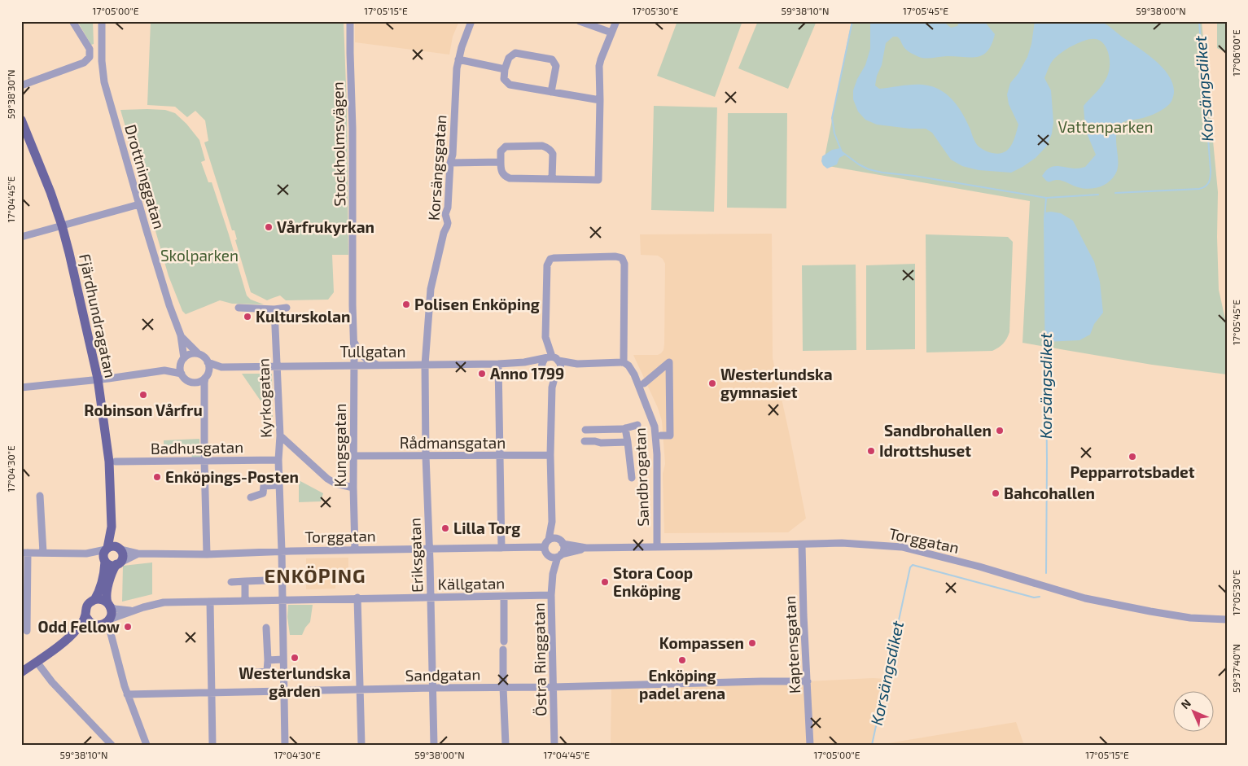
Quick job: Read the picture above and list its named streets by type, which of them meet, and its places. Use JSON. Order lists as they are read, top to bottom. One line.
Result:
{"streets":{"main road":["Fjärdhundragatan"],"street":["Stockholmsvägen","Korsängsgatan","Drottninggatan","Tullgatan","Kyrkogatan","Rådmansgatan","Kungsgatan","Badhusgatan","Sandbrogatan","Torggatan","Eriksgatan","Källgatan","Kaptensgatan","Östra Ringgatan","Sandgatan"]},"crossings":[["Stockholmsvägen","Tullgatan"],["Stockholmsvägen","Kungsgatan"],["Korsängsgatan","Tullgatan"],["Korsängsgatan","Eriksgatan"],["Drottninggatan","Tullgatan"],["Fjärdhundragatan","Torggatan"],["Tullgatan","Kyrkogatan"],["Tullgatan","Kungsgatan"],["Tullgatan","Eriksgatan"],["Kyrkogatan","Badhusgatan"],["Kyrkogatan","Torggatan"],["Kyrkogatan","Källgatan"],["Kyrkogatan","Sandgatan"],["Rådmansgatan","Kungsgatan"],["Rådmansgatan","Eriksgatan"],["Kungsgatan","Torggatan"],["Sandbrogatan","Torggatan"],["Torggatan","Eriksgatan"],["Torggatan","Kaptensgatan"],["Torggatan","Östra Ringgatan"],["Eriksgatan","Källgatan"],["Eriksgatan","Sandgatan"],["Källgatan","Östra Ringgatan"],["Kaptensgatan","Sandgatan"],["Östra Ringgatan","Sandgatan"]],"districts":["ENKÖPING"],"water":["Korsängsdiket"],"parks":["Vattenparken","Skolparken"],"places":["Vårfrukyrkan","Polisen Enköping","Kulturskolan","Anno 1799","Westerlundska gymnasiet","Robinson Vårfru","Sandbrohallen","Idrottshuset","Pepparrotsbadet","Enköpings-Posten","Bahcohallen","Lilla Torg","Stora Coop Enköping","Odd Fellow","Kompassen","Westerlundska gården","Enköping padel arena"],"north":"top left","coordinates":["17°05'00\"E","17°05'15\"E","17°05'30\"E","59°38'10\"N","17°05'45\"E","59°38'00\"N","17°06'00\"E","59°38'30\"N","17°04'45\"E","17°04'30\"E","59°37'40\"N"]}
